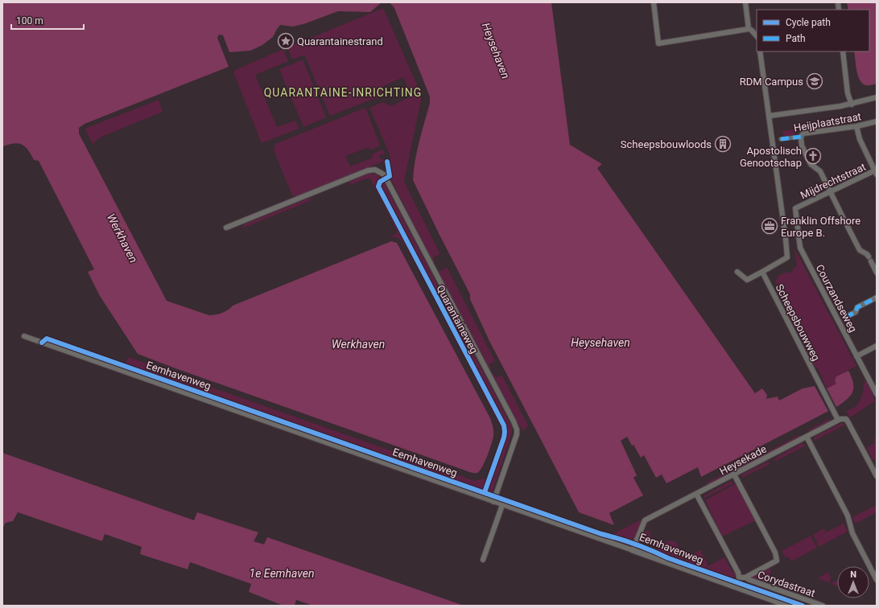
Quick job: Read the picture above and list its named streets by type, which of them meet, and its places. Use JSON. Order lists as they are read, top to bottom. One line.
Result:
{"streets":{"street":["Heijplaatstraat","Mijdrechtstraat","Courzandseweg","Quarantaineweg","Scheepsbouwweg","Eemhavenweg","Heysekade","Corydastraat"]},"crossings":[["Mijdrechtstraat","Courzandseweg"],["Quarantaineweg","Eemhavenweg"],["Scheepsbouwweg","Heysekade"],["Eemhavenweg","Heysekade"]],"districts":["QUARANTAINE-INRICHTING"],"water":["Heysehaven","Werkhaven","1e Eemhaven"],"places":{"place":["Quarantainestrand"],"school or university":["RDM Campus"],"building":["Scheepsbouwloods"],"church":["Apostolisch Genootschap"],"office":["Franklin Offshore Europe B."]},"legend":["Cycle path","Path"],"scale_bar":"100 m","north":"top"}
